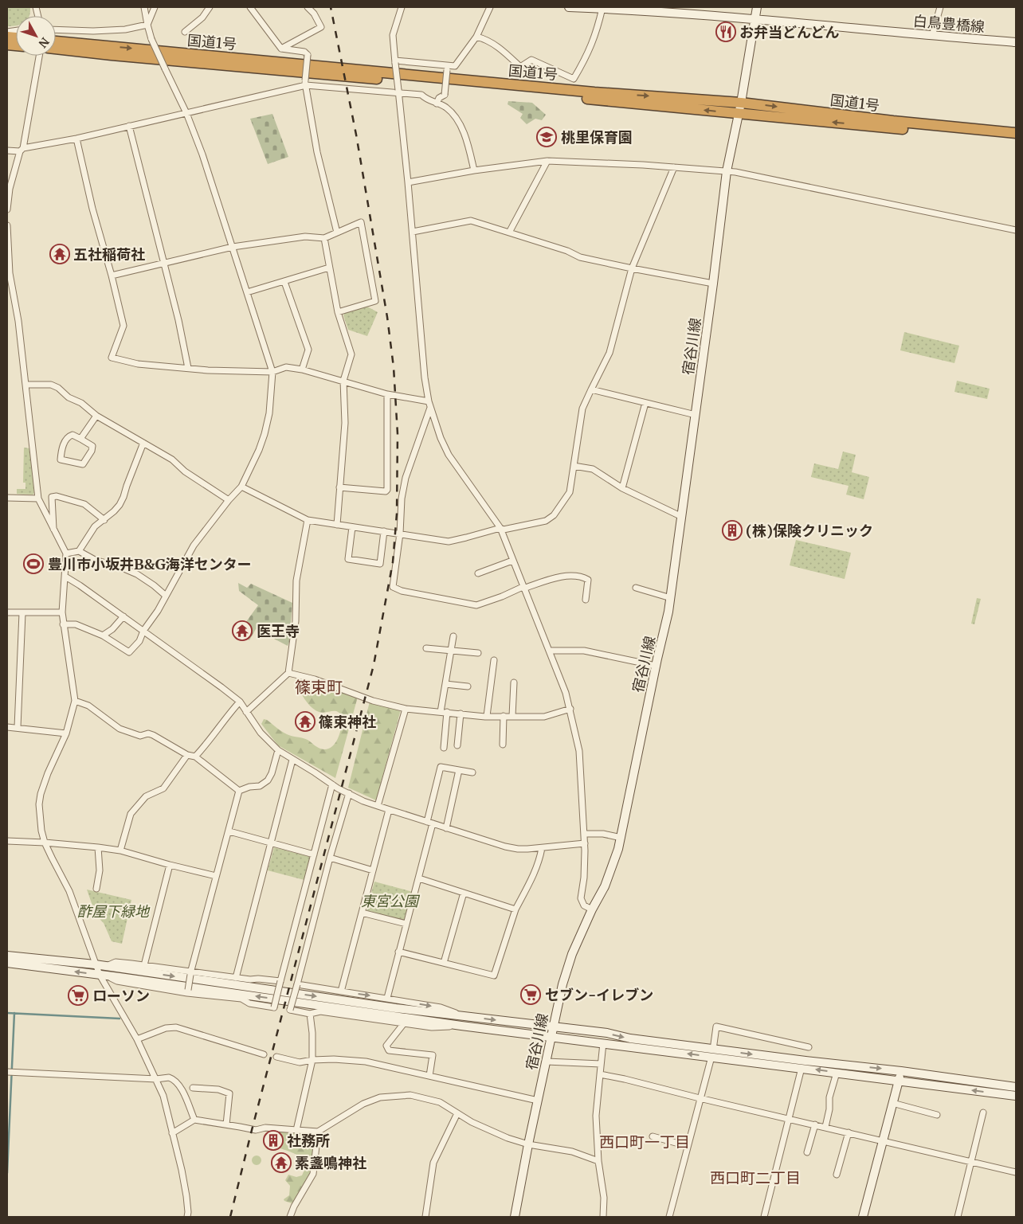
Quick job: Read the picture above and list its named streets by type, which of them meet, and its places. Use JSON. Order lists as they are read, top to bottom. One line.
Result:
{"streets":{"highway":["国道1号"],"street":["白鳥豊橋線","宿谷川線"]},"crossings":[["白鳥豊橋線","宿谷川線"],["国道1号","宿谷川線"]],"districts":["篠束町","西口町一丁目","西口町二丁目"],"parks":["東宮公園","酢屋下緑地"],"places":{"restaurant":["お弁当どんどん"],"school or university":["桃里保育園"],"temple":["五社稲荷社","医王寺","篠束神社","素盞鳴神社"],"building":["(株)保険クリニック","社務所"],"sports":["豊川市小坂井B&G海洋センター"],"supermarket":["セブン-イレブン","ローソン"]},"north":"bottom right"}
